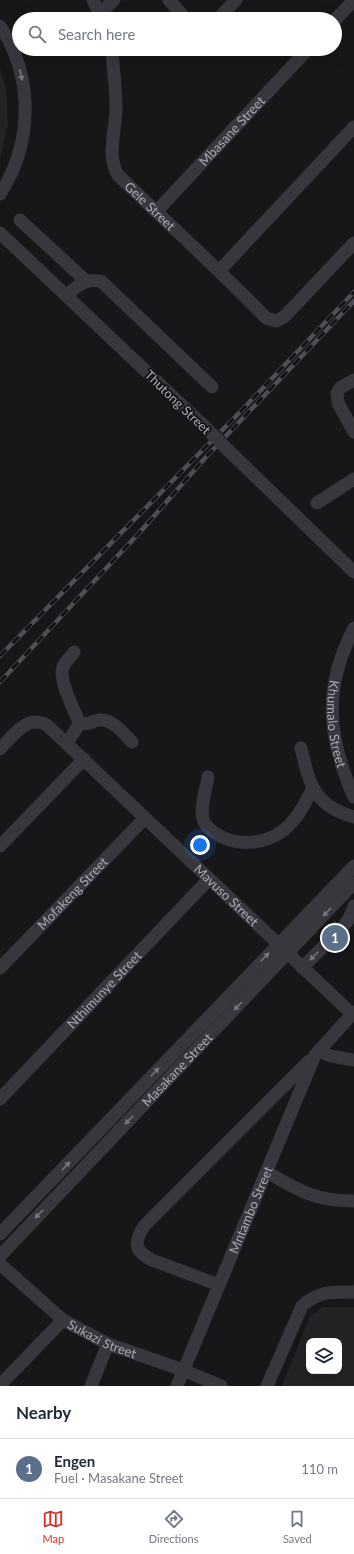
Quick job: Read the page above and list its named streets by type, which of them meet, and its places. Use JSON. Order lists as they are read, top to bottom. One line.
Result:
{"streets":{"street":["Mbasane Street","Gele Street","Thutong Street","Khumalo Street","Mofakeng Street","Mavuso Street","Nthimunye Street","Masakane Street","Mntambo Street","Sukazi Street"]},"crossings":[["Mbasane Street","Gele Street"],["Mofakeng Street","Mavuso Street"],["Mavuso Street","Nthimunye Street"],["Mavuso Street","Masakane Street"],["Mntambo Street","Sukazi Street"]],"page":{"search":"Search here","pins":"1","heading":"Nearby","list":[{"mark":"1","name":"Engen","note":"Fuel · Masakane Street","value":"110 m"}],"nav":["Map","Directions","Saved"]}}
